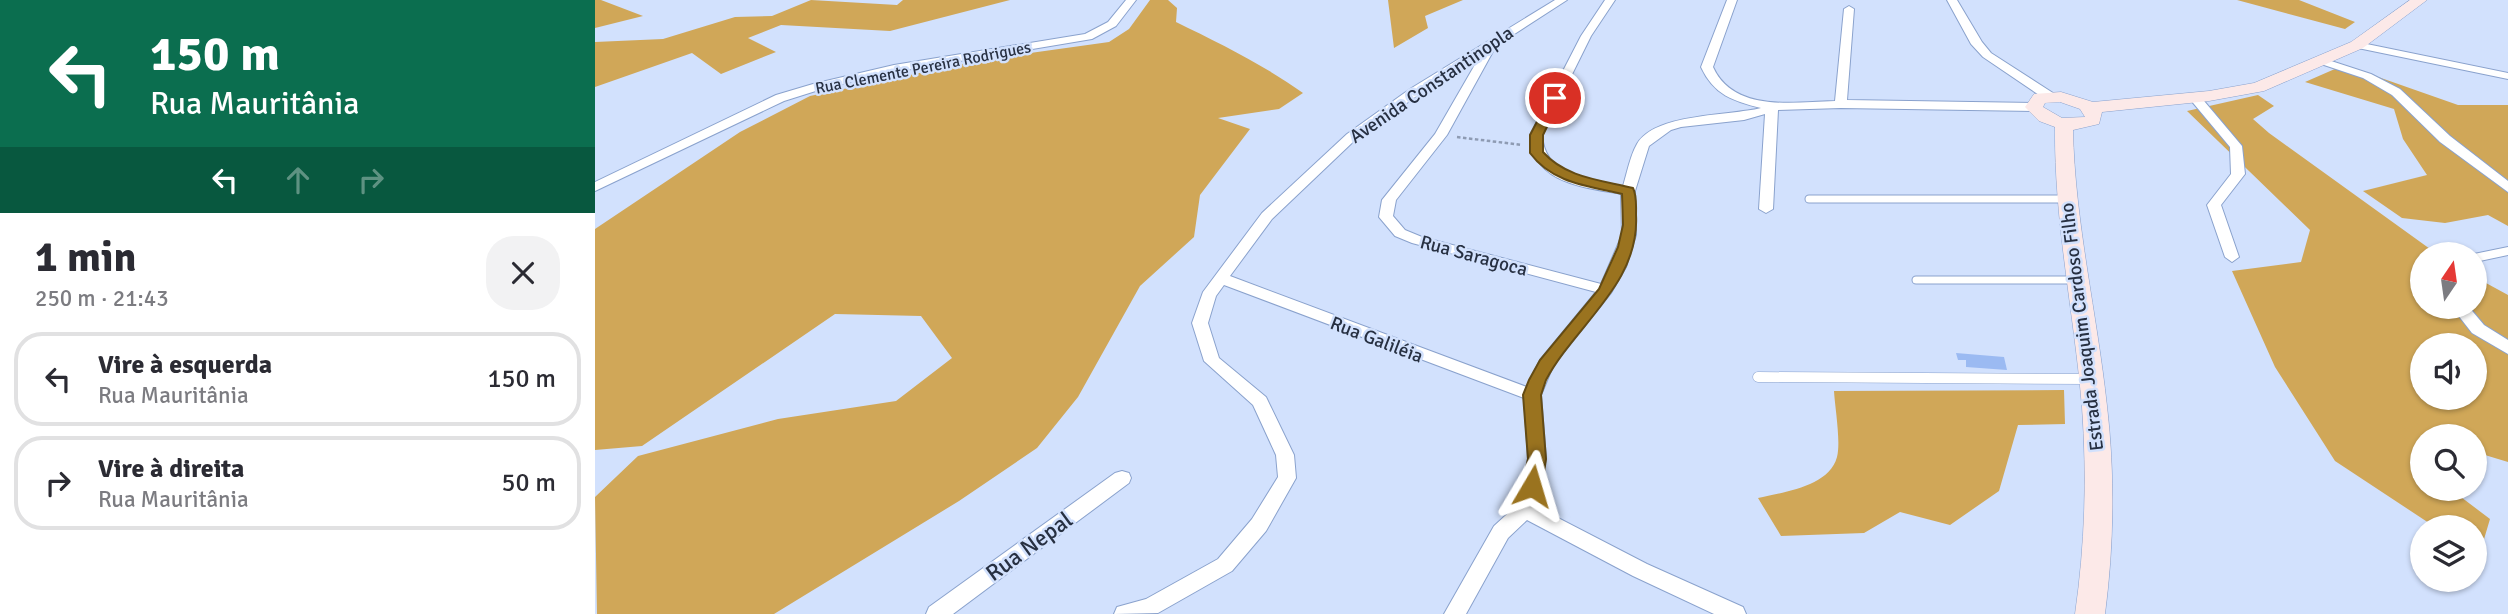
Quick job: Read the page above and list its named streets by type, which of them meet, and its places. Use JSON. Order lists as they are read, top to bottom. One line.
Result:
{"streets":{"street":["Rua Clemente Pereira Rodrigues","Avenida Constantinopla","Rua Saragoca","Estrada Joaquim Cardoso Filho","Rua Galiléia","Rua Nepal"]},"crossings":[["Avenida Constantinopla","Rua Saragoca"],["Avenida Constantinopla","Rua Galiléia"]],"north":"top","page":{"turn":["150 m","Rua Mauritânia"],"heading":["1 min","250 m · 21:43"],"list":[{"name":"Vire à esquerda","note":"Rua Mauritânia","value":"150 m"},{"name":"Vire à direita","note":"Rua Mauritânia","value":"50 m"}]}}
